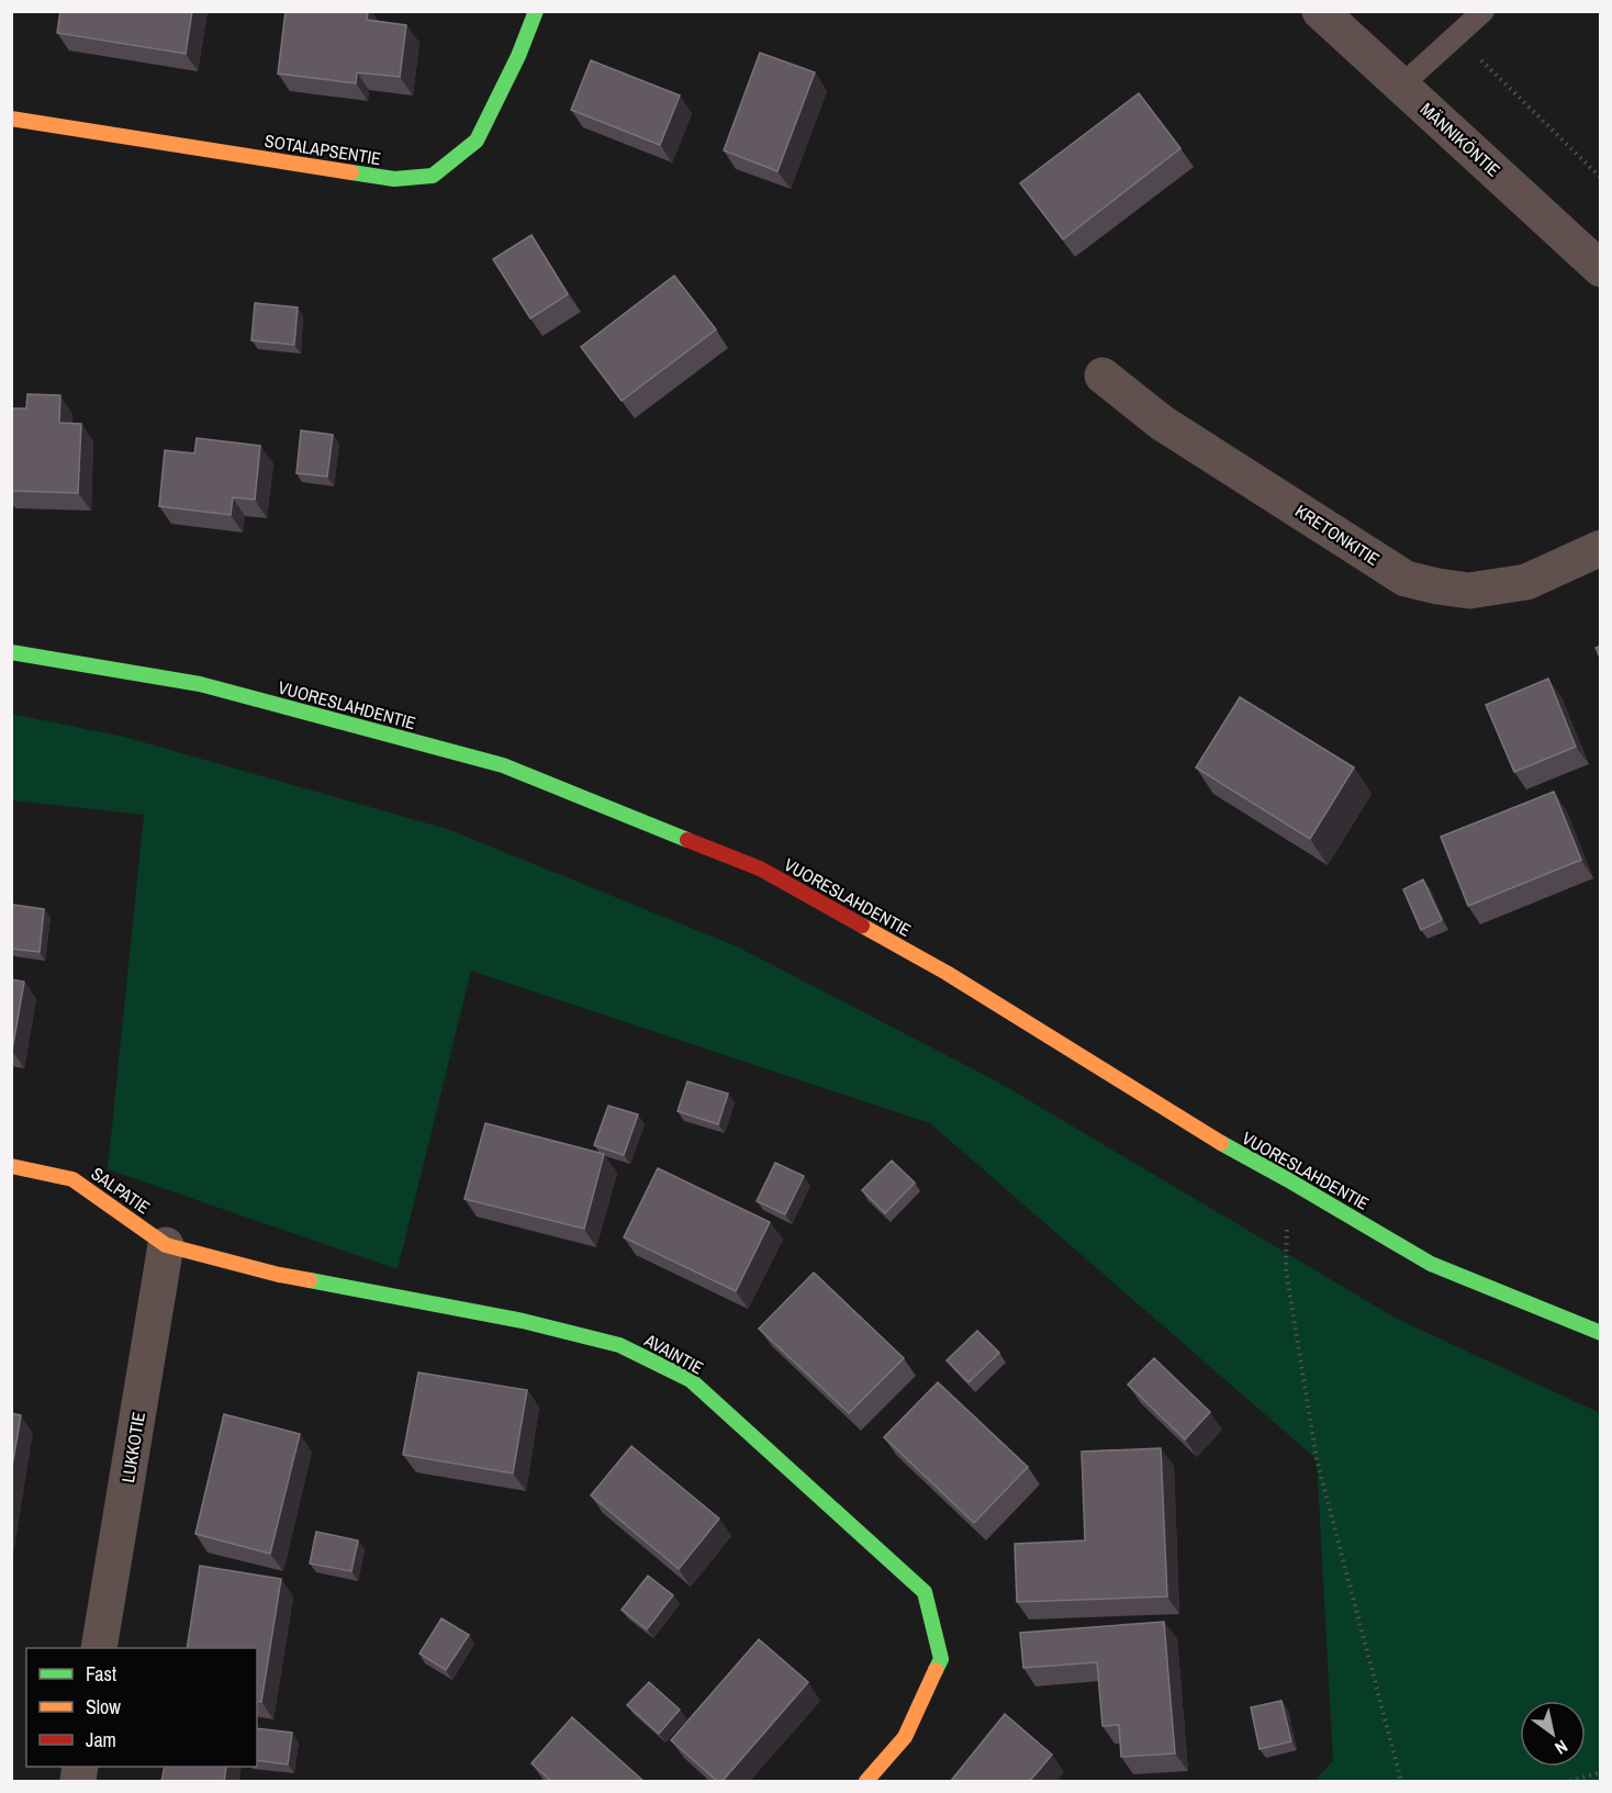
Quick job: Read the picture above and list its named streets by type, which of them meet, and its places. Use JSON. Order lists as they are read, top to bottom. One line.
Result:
{"streets":{"street":["MÄNNIKÖNTIE","SOTALAPSENTIE","KRETONKITIE","VUORESLAHDENTIE","SALPATIE","AVAINTIE","LUKKOTIE"]},"crossings":[["SALPATIE","AVAINTIE"],["SALPATIE","LUKKOTIE"],["AVAINTIE","LUKKOTIE"]],"legend":["Fast","Slow","Jam"],"north":"bottom right"}
